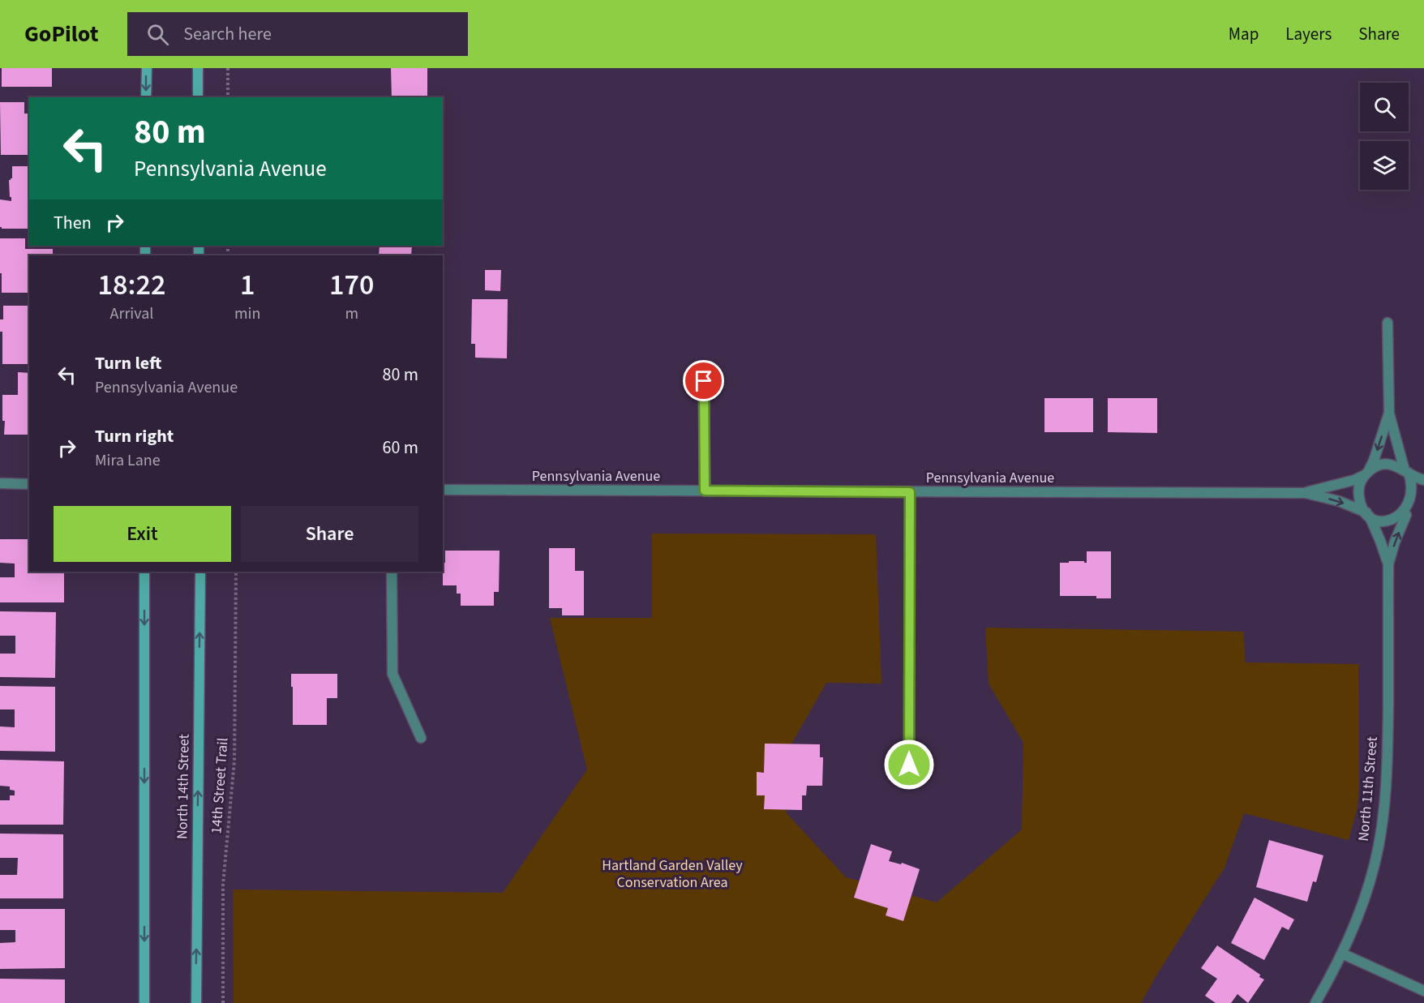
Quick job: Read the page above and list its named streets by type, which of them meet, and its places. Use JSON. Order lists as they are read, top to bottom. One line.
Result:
{"streets":{"main road":["North 14th Street"],"street":["Pennsylvania Avenue","North 11th Street"],"path":["14th Street Trail"]},"crossings":[["Pennsylvania Avenue","North 11th Street"]],"parks":["Hartland Garden Valley Conservation Area"],"page":{"header":"GoPilot","search":"Search here","nav":["Map","Layers","Share"],"turn":["80 m","Pennsylvania Avenue"],"then":"Then","eta":["18:22","Arrival","1","min","170","m"],"list":[{"name":"Turn left","note":"Pennsylvania Avenue","value":"80 m"},{"name":"Turn right","note":"Mira Lane","value":"60 m"}],"buttons":["Exit","Share"]}}
